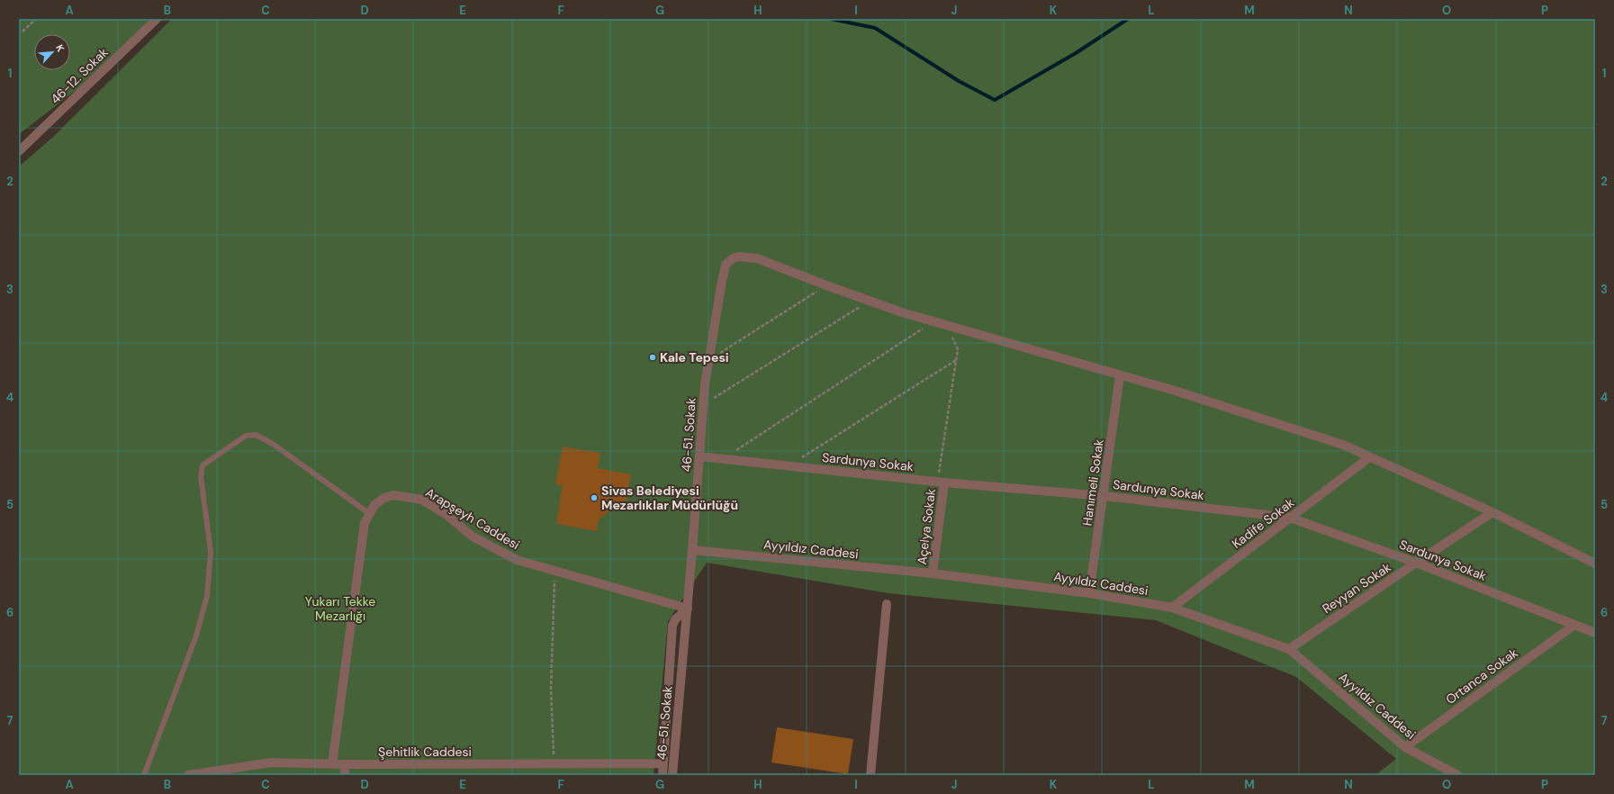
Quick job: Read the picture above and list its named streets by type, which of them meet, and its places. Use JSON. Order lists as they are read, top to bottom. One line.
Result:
{"streets":{"street":["46-12. Sokak","46-51. Sokak","Sardunya Sokak","Hanımeli Sokak","Arapşeyh Caddesi","Kadife Sokak","Açelya Sokak","Ayyıldız Caddesi","Reyyan Sokak","Ortanca Sokak","Şehitlik Caddesi"]},"crossings":[["46-51. Sokak","Sardunya Sokak"],["46-51. Sokak","Arapşeyh Caddesi"],["46-51. Sokak","Ayyıldız Caddesi"],["46-51. Sokak","Şehitlik Caddesi"],["Sardunya Sokak","Hanımeli Sokak"],["Sardunya Sokak","Kadife Sokak"],["Sardunya Sokak","Açelya Sokak"],["Sardunya Sokak","Reyyan Sokak"],["Sardunya Sokak","Ortanca Sokak"],["Hanımeli Sokak","Ayyıldız Caddesi"],["Arapşeyh Caddesi","Şehitlik Caddesi"],["Kadife Sokak","Ayyıldız Caddesi"],["Açelya Sokak","Ayyıldız Caddesi"],["Ayyıldız Caddesi","Reyyan Sokak"],["Ayyıldız Caddesi","Ortanca Sokak"]],"parks":["Yukarı Tekke Mezarlığı"],"places":["Kale Tepesi","Sivas Belediyesi Mezarlıklar Müdürlüğü"],"north":"top right","grid":{"columns":["A","B","C","D","E","F","G","H","I","J","K","L","M","N","O","P"],"rows":["1","2","3","4","5","6","7"]}}
